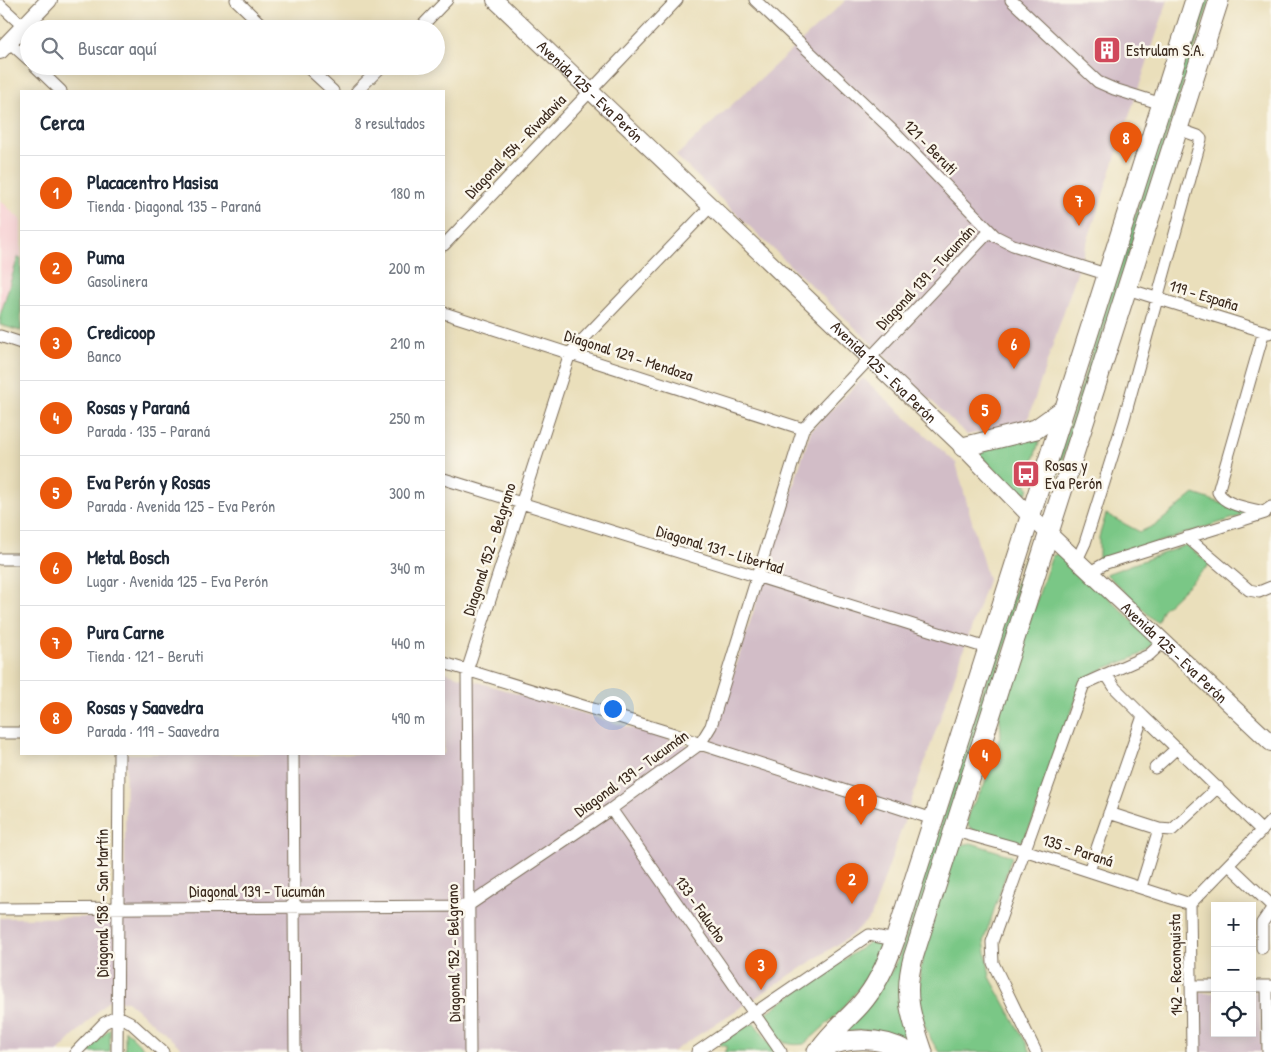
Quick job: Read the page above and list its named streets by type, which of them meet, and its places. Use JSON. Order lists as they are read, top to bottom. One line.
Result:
{"streets":{"street":["Avenida 125 - Eva Perón","Diagonal 154 - Rivadavia","121 - Beruti","Diagonal 139 - Tucumán","119 - España","Diagonal 129 - Mendoza","Diagonal 152 - Belgrano","Diagonal 131 - Libertad","135 - Paraná","Diagonal 158 - San Martín","133 - Falucho","142 - Reconquista"]},"crossings":[["Avenida 125 - Eva Perón","Diagonal 154 - Rivadavia"],["Avenida 125 - Eva Perón","Diagonal 139 - Tucumán"],["Avenida 125 - Eva Perón","Diagonal 152 - Belgrano"],["121 - Beruti","Diagonal 139 - Tucumán"],["Diagonal 139 - Tucumán","Diagonal 129 - Mendoza"],["Diagonal 139 - Tucumán","Diagonal 152 - Belgrano"],["Diagonal 139 - Tucumán","Diagonal 131 - Libertad"],["Diagonal 139 - Tucumán","Diagonal 158 - San Martín"],["Diagonal 139 - Tucumán","133 - Falucho"],["Diagonal 129 - Mendoza","Diagonal 152 - Belgrano"],["Diagonal 152 - Belgrano","Diagonal 131 - Libertad"],["135 - Paraná","142 - Reconquista"]],"places":{"building":["Estrulam S.A."],"bus stop":["Rosas y Eva Perón"]},"page":{"search":"Buscar aquí","heading":["Cerca","8 resultados"],"pins":["8","7","6","5","4","1","2","3"],"list":[{"mark":"1","name":"Placacentro Masisa","note":"Tienda · Diagonal 135 - Paraná","value":"180 m"},{"mark":"2","name":"Puma","note":"Gasolinera","value":"200 m"},{"mark":"3","name":"Credicoop","note":"Banco","value":"210 m"},{"mark":"4","name":"Rosas y Paraná","note":"Parada · 135 - Paraná","value":"250 m"},{"mark":"5","name":"Eva Perón y Rosas","note":"Parada · Avenida 125 - Eva Perón","value":"300 m"},{"mark":"6","name":"Metal Bosch","note":"Lugar · Avenida 125 - Eva Perón","value":"340 m"},{"mark":"7","name":"Pura Carne","note":"Tienda · 121 - Beruti","value":"440 m"},{"mark":"8","name":"Rosas y Saavedra","note":"Parada · 119 - Saavedra","value":"490 m"}],"map_buttons":["+","−"]}}
